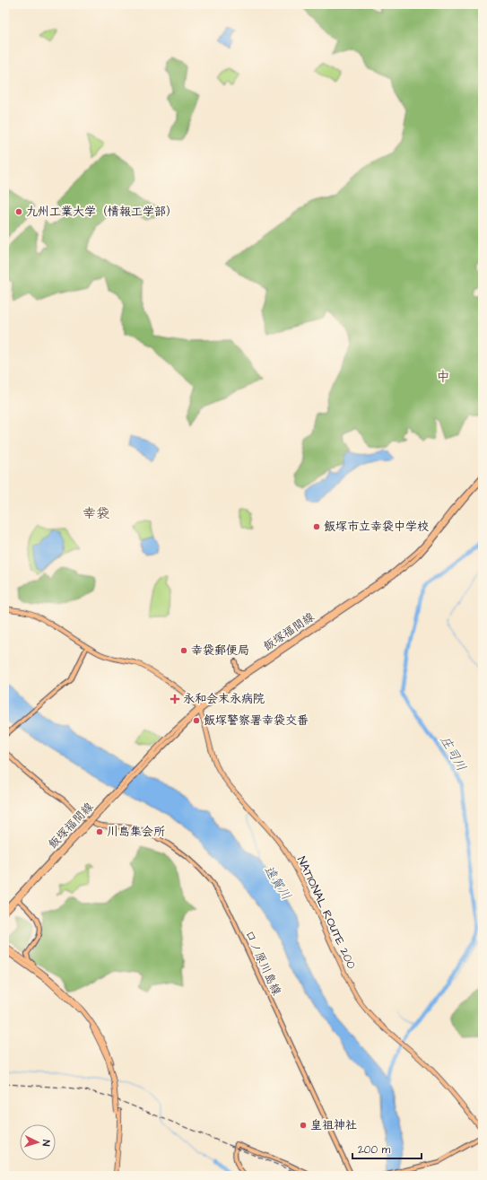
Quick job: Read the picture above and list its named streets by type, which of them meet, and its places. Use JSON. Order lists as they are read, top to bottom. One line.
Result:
{"streets":{"highway":["NATIONAL ROUTE 200"],"main road":["飯塚福間線","口ノ原川島線"]},"crossings":[["飯塚福間線","NATIONAL ROUTE 200"]],"districts":["中","幸袋"],"water":["庄司川","遠賀川"],"places":{"other":["九州工業大学（情報工学部）","飯塚市立幸袋中学校","幸袋郵便局","飯塚警察署幸袋交番","川島集会所","皇祖神社"],"health":["永和会末永病院"]},"scale_bar":"200 m","north":"right"}
